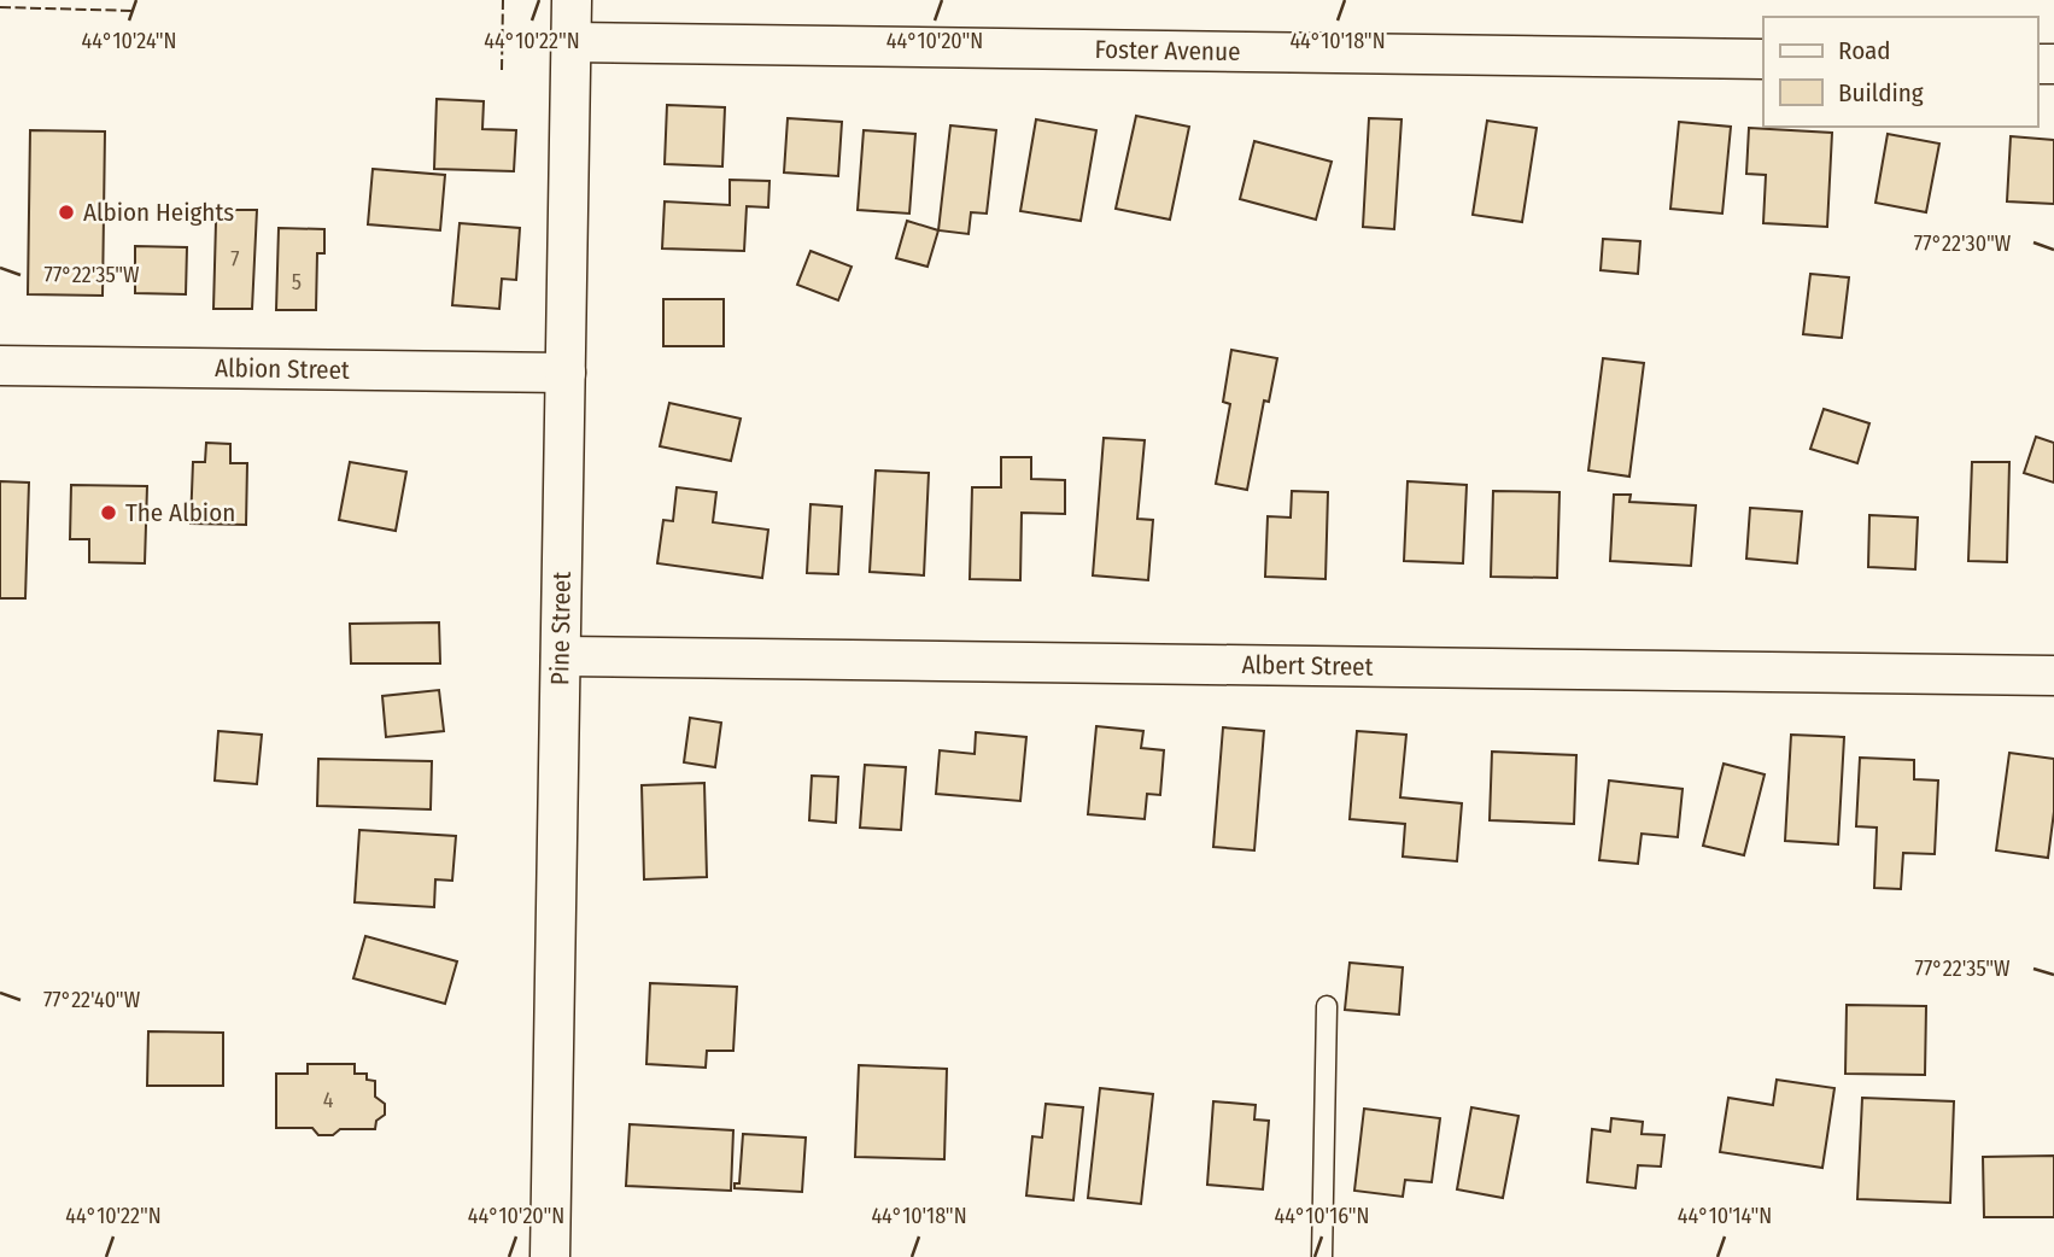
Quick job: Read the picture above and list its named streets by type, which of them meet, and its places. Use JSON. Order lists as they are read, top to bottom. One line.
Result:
{"streets":{"street":["Foster Avenue","Albion Street","Pine Street","Albert Street"]},"crossings":[["Foster Avenue","Pine Street"],["Albion Street","Pine Street"],["Pine Street","Albert Street"]],"places":["Albion Heights","The Albion"],"house_numbers":["7","5","4"],"legend":["Road","Building"],"coordinates":["44°10'24\"N","44°10'22\"N","44°10'20\"N","44°10'18\"N","77°22'30\"W","77°22'35\"W","77°22'40\"W","44°10'16\"N","44°10'14\"N"]}
